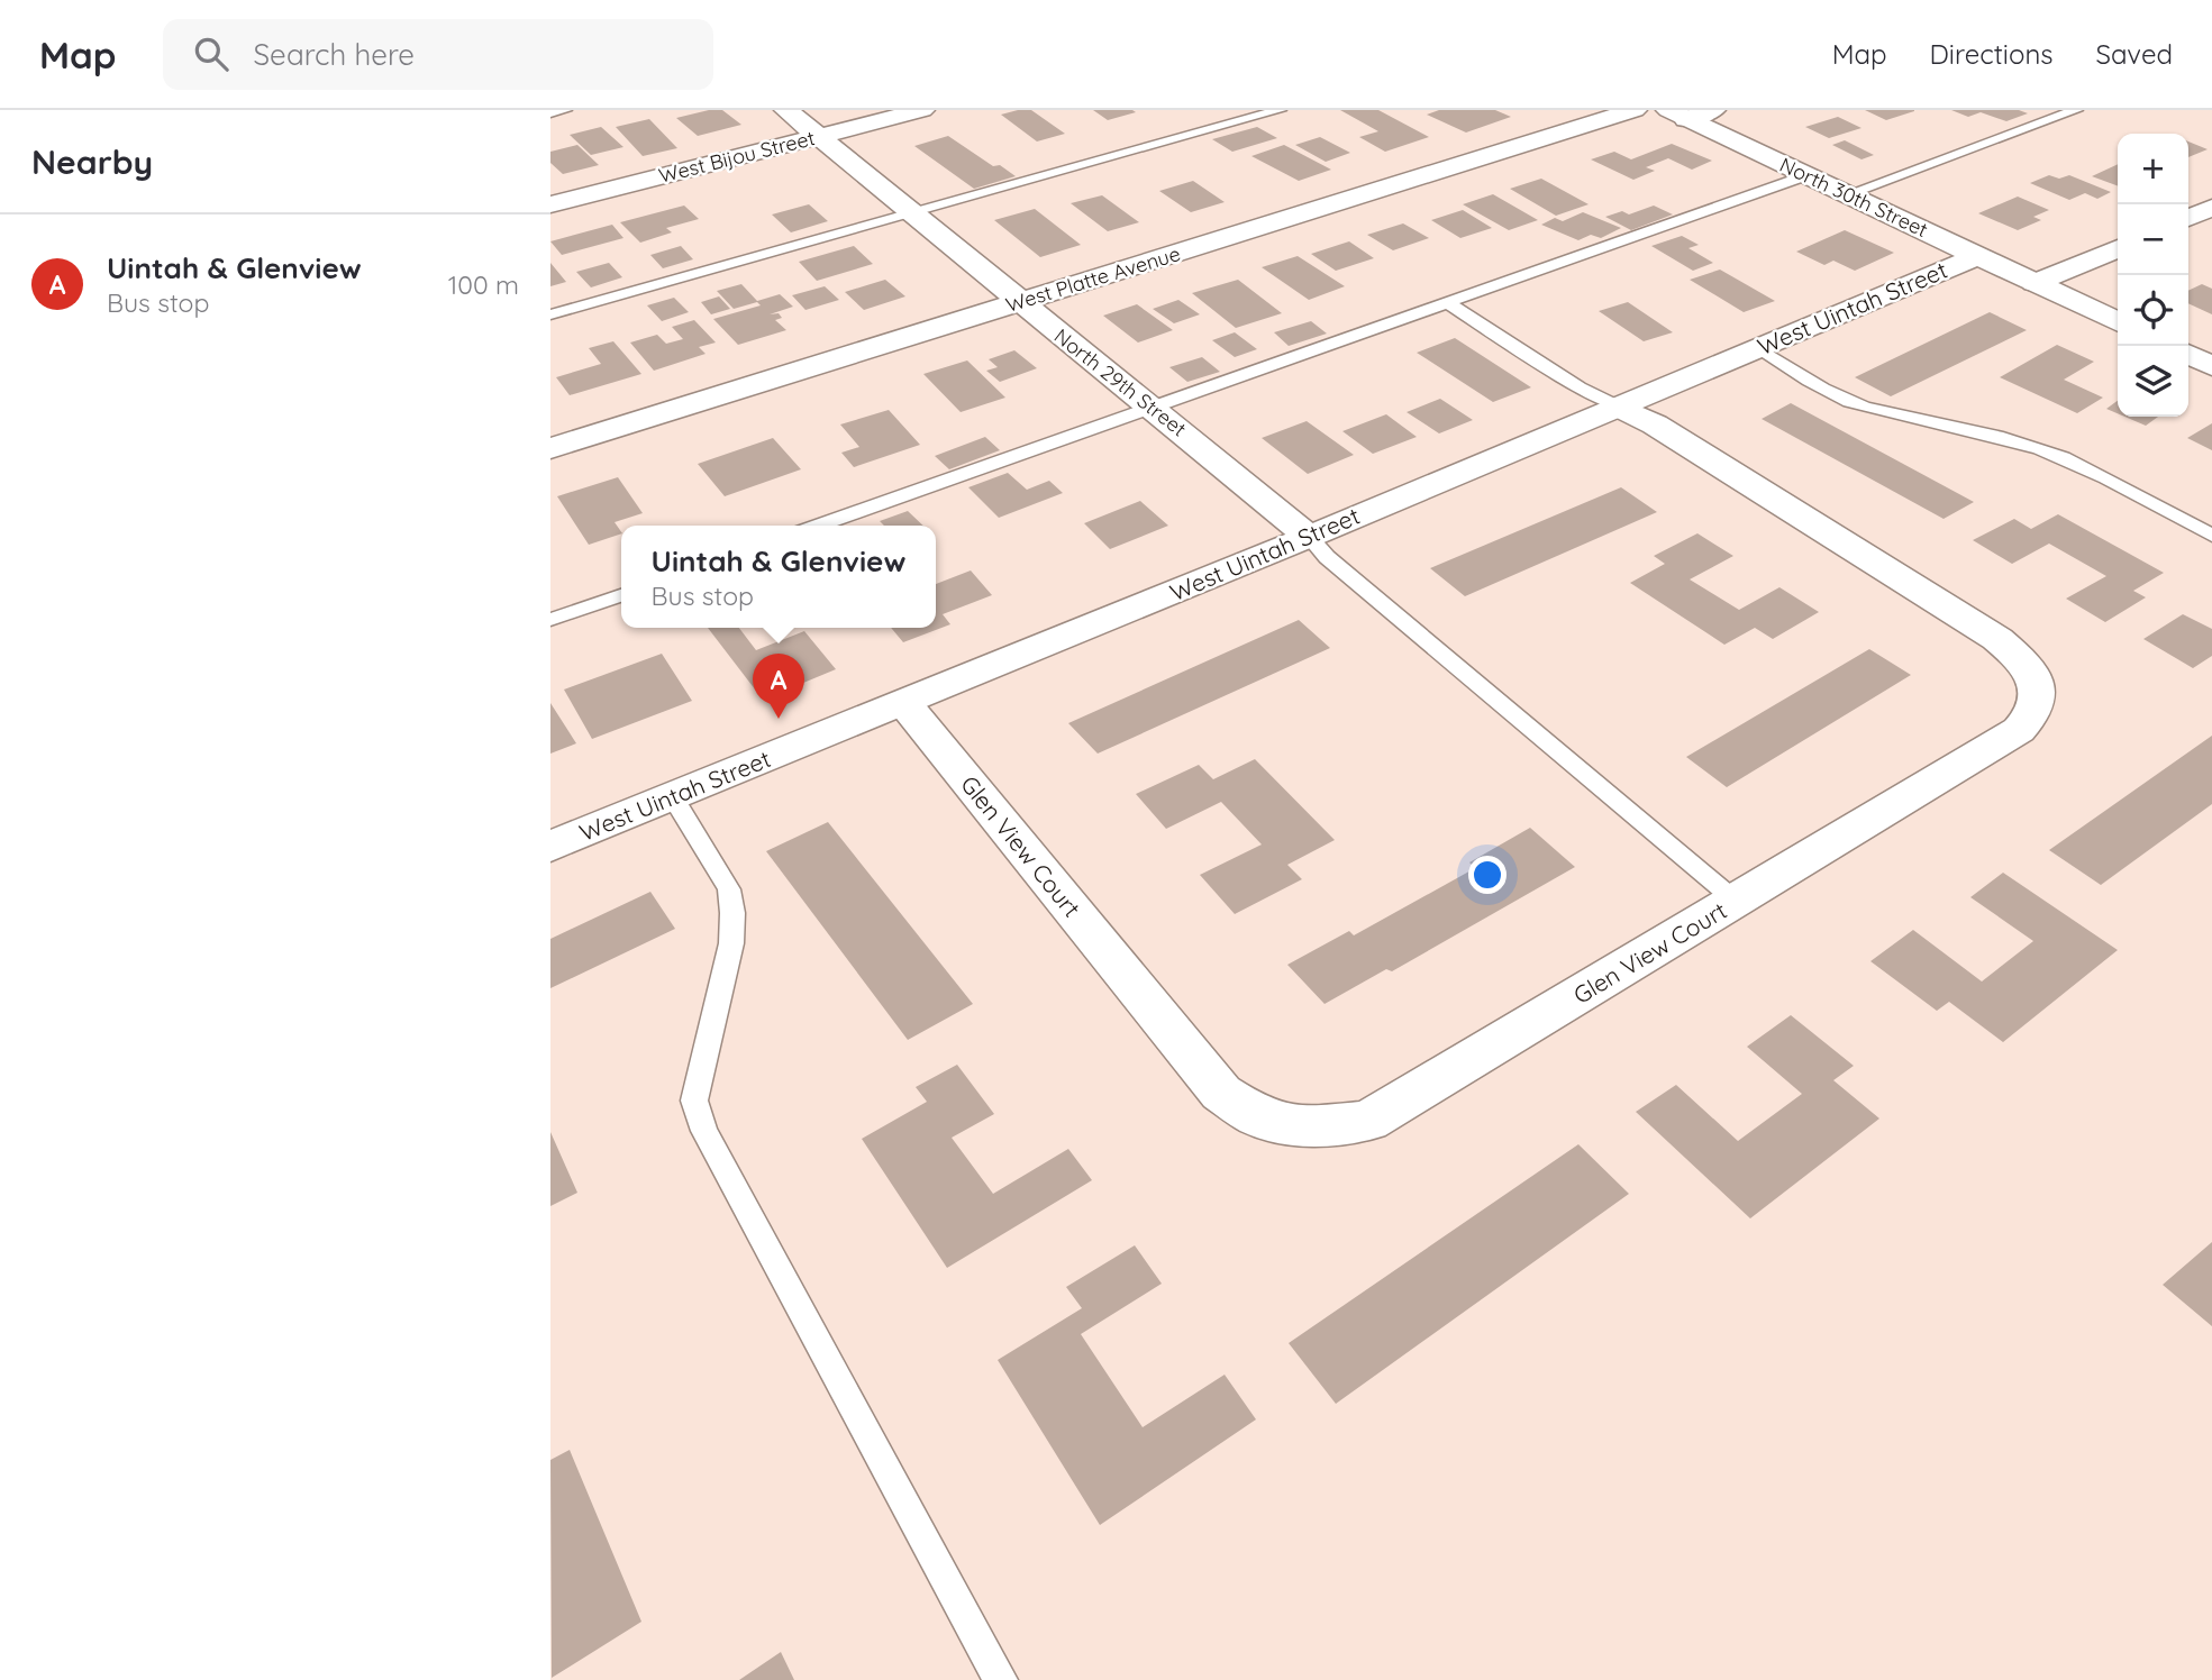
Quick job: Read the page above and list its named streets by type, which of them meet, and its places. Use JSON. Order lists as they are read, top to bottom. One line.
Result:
{"streets":{"street":["West Bijou Street","North 30th Street","West Platte Avenue","West Uintah Street","North 29th Street","Glen View Court"]},"crossings":[["West Bijou Street","North 29th Street"],["North 30th Street","West Uintah Street"],["West Platte Avenue","North 29th Street"],["West Uintah Street","North 29th Street"],["West Uintah Street","Glen View Court"]],"page":{"header":"Map","search":"Search here","nav":["Map","Directions","Saved"],"heading":"Nearby","map_buttons":["+","−"],"list":[{"mark":"A","name":"Uintah & Glenview","note":"Bus stop","value":"100 m"}],"popup":["Uintah & Glenview","Bus stop"],"pins":"A"}}
